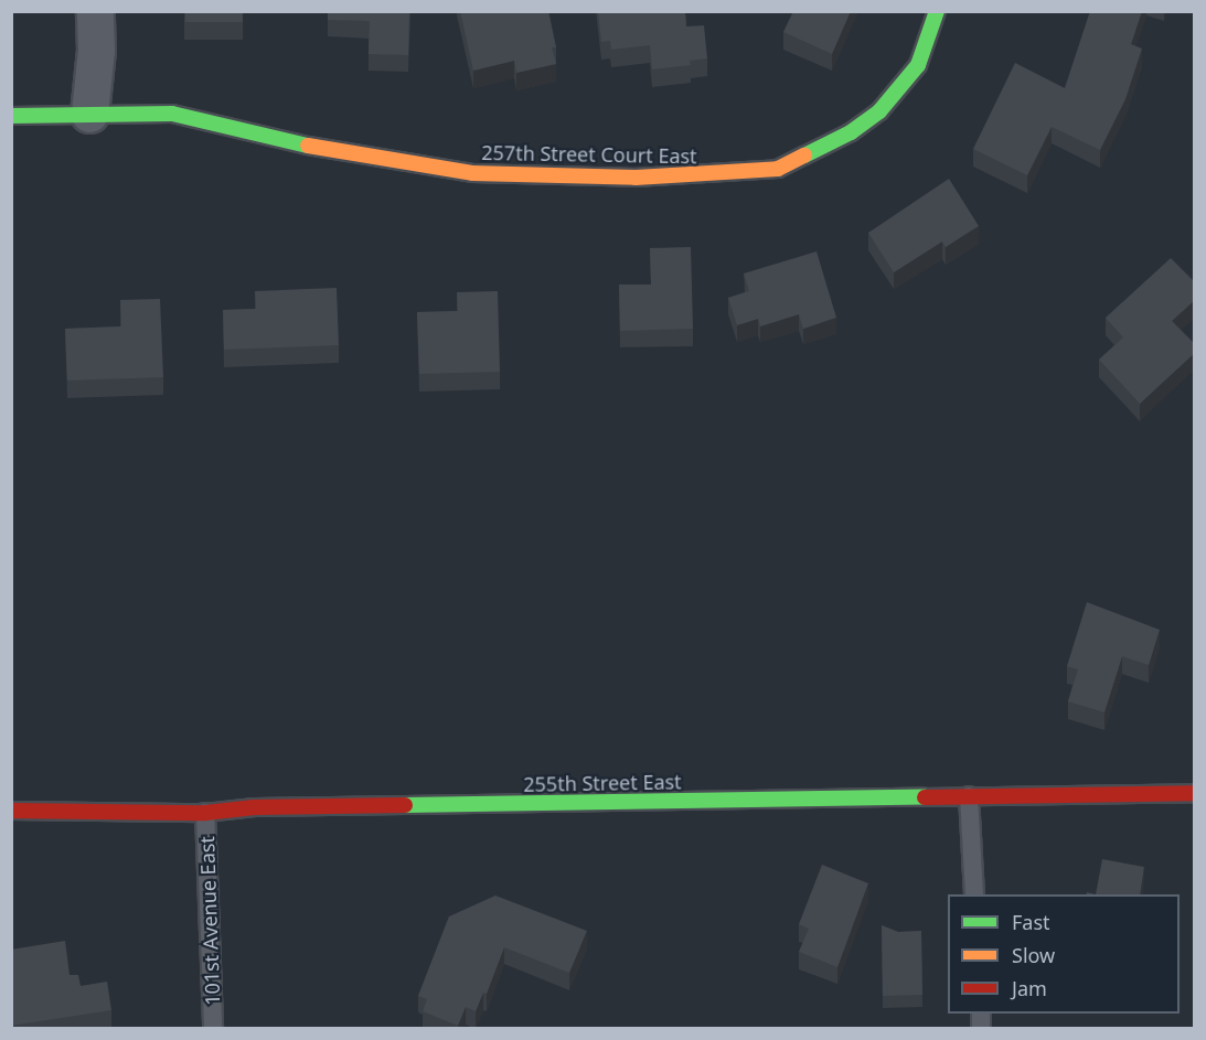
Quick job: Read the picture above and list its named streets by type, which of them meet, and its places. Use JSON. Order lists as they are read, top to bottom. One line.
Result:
{"streets":{"street":["257th Street Court East","255th Street East"],"lane":["101st Avenue East"]},"crossings":[["255th Street East","101st Avenue East"]],"legend":["Fast","Slow","Jam"]}
